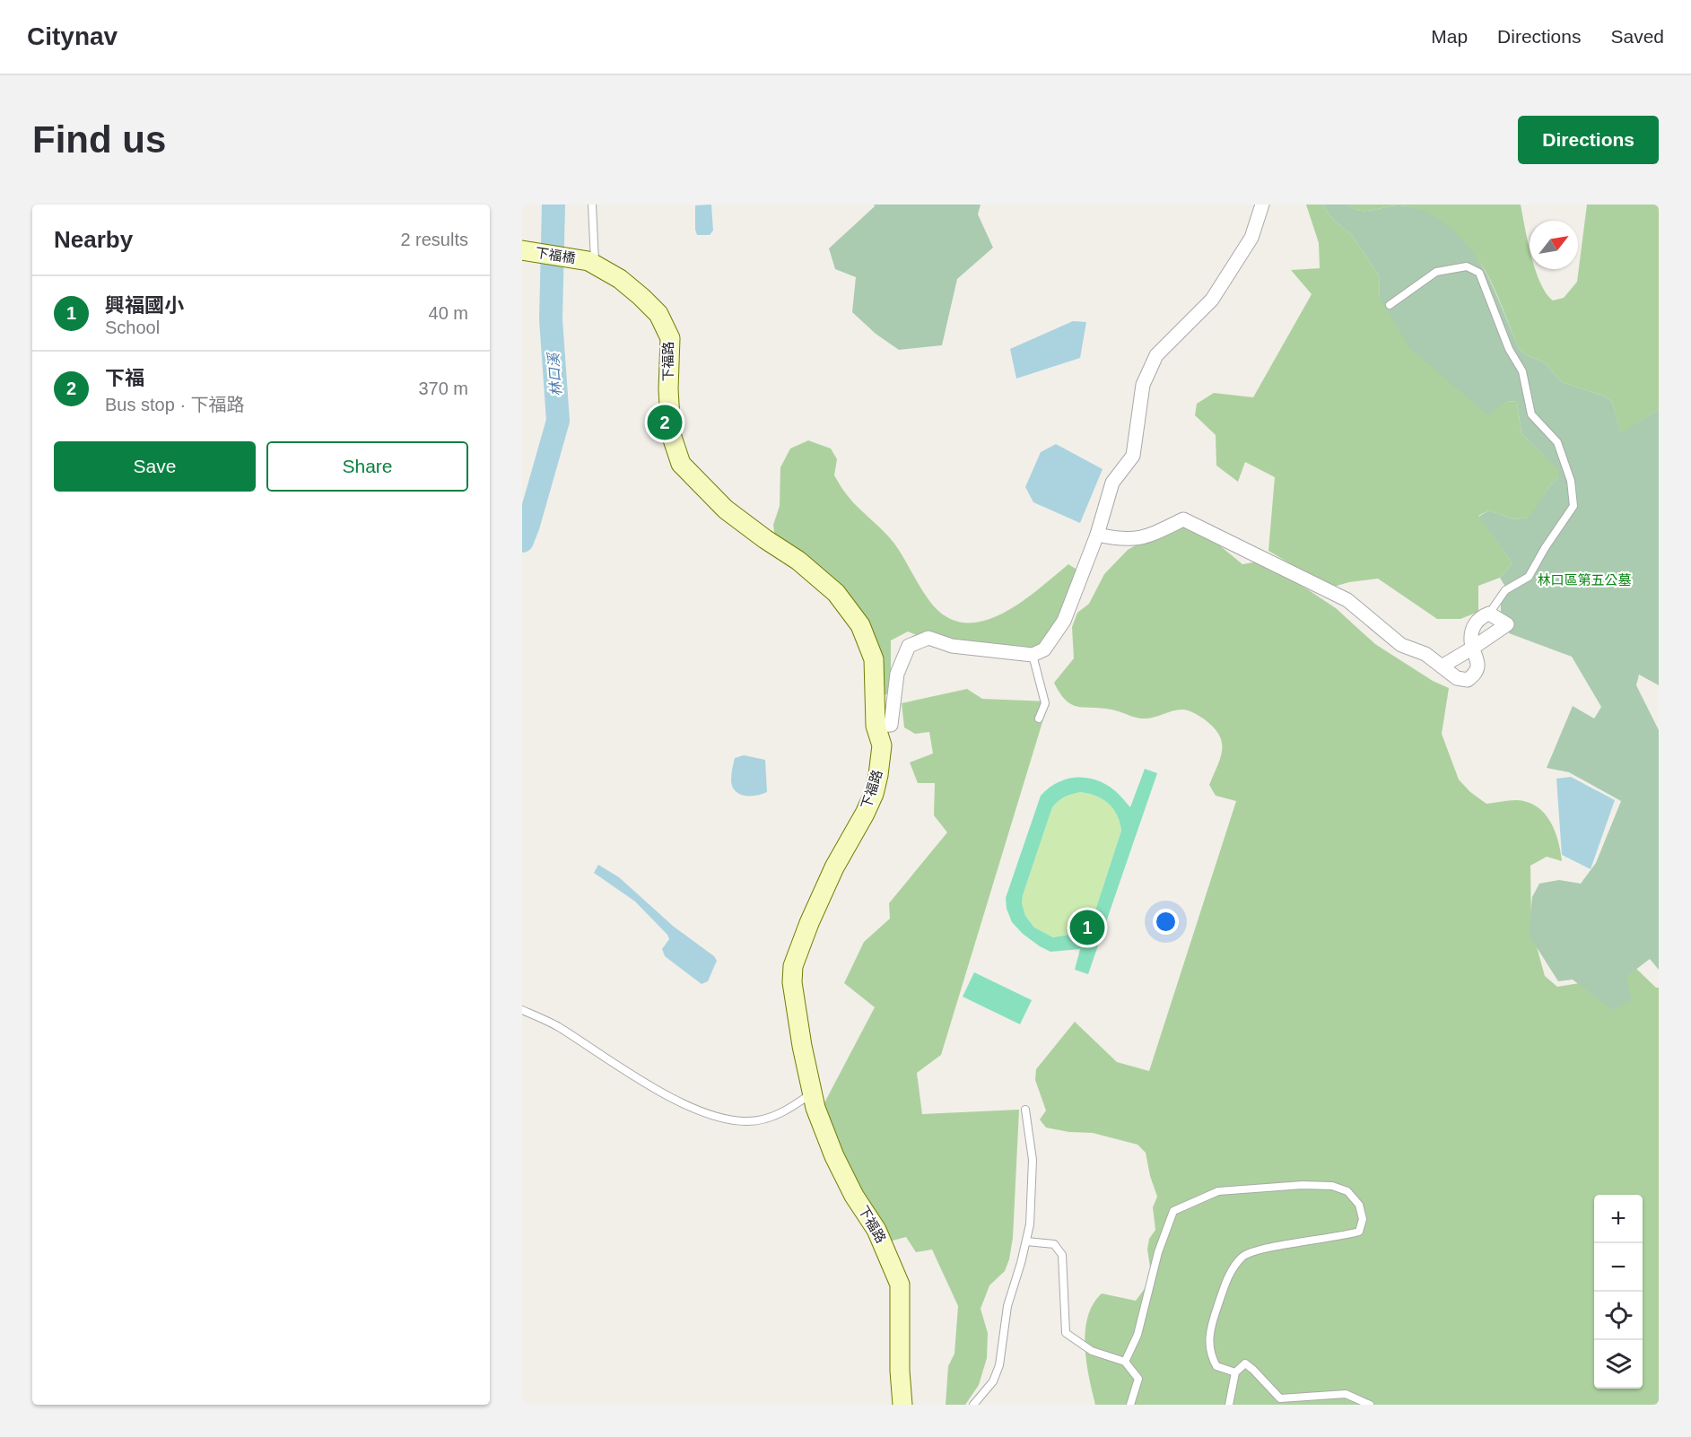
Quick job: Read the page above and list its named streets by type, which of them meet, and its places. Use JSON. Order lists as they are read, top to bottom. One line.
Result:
{"streets":{"main road":["下福橋","下福路"]},"crossings":[["下福橋","下福路"]],"water":["林口溪"],"parks":["林口區第五公墓"],"north":"top right","page":{"header":"Citynav","nav":["Map","Directions","Saved"],"buttons":["Directions",["Save","Share"]],"title":"Find us","heading":["Nearby","2 results"],"list":[{"mark":"1","name":"興福國小","note":"School","value":"40 m"},{"mark":"2","name":"下福","note":"Bus stop · 下福路","value":"370 m"}],"pins":["2","1"],"map_buttons":["+","−"]}}
